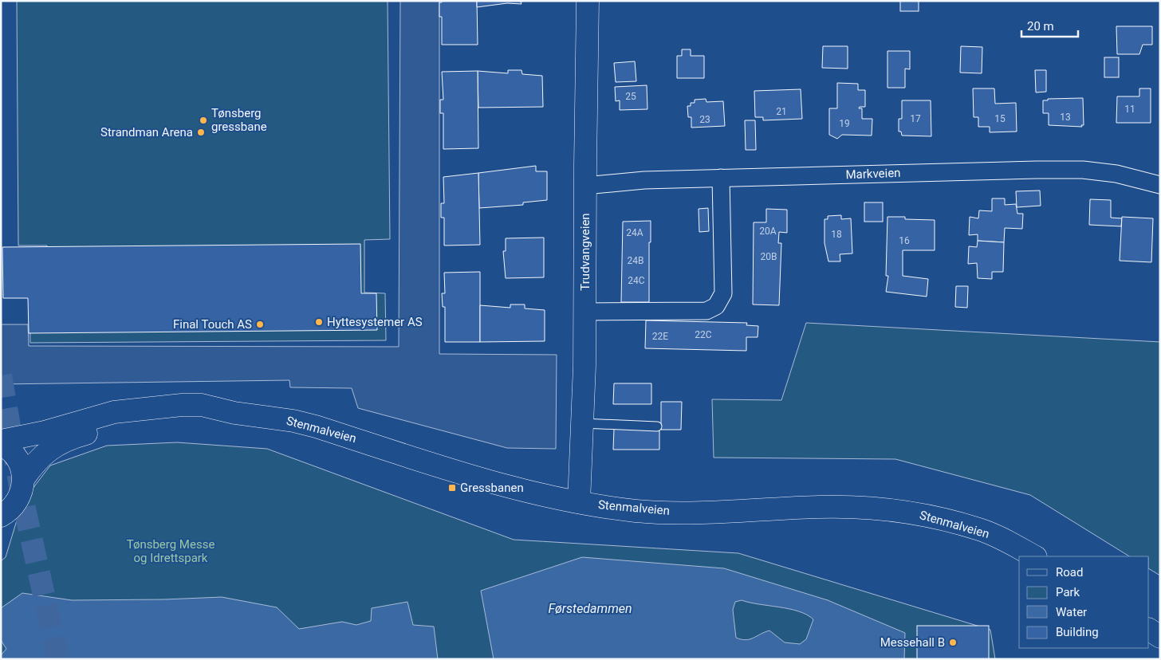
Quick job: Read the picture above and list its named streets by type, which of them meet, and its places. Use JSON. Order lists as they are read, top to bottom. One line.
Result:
{"streets":{"main road":["Trudvangveien","Stenmalveien"],"street":["Markveien"]},"crossings":[["Markveien","Trudvangveien"],["Trudvangveien","Stenmalveien"]],"water":["Førstedammen"],"parks":["Tønsberg Messe og Idrettspark"],"places":{"other":["Tønsberg gressbane","Strandman Arena","Hyttesystemer AS","Final Touch AS","Messehall B"],"transit":["Gressbanen"]},"house_numbers":["25","11","21","13","17","15","23","19","20A","24A","18","16","20B","24B","24C","22C","22E"],"legend":["Road","Park","Water","Building"],"scale_bar":"20 m"}
